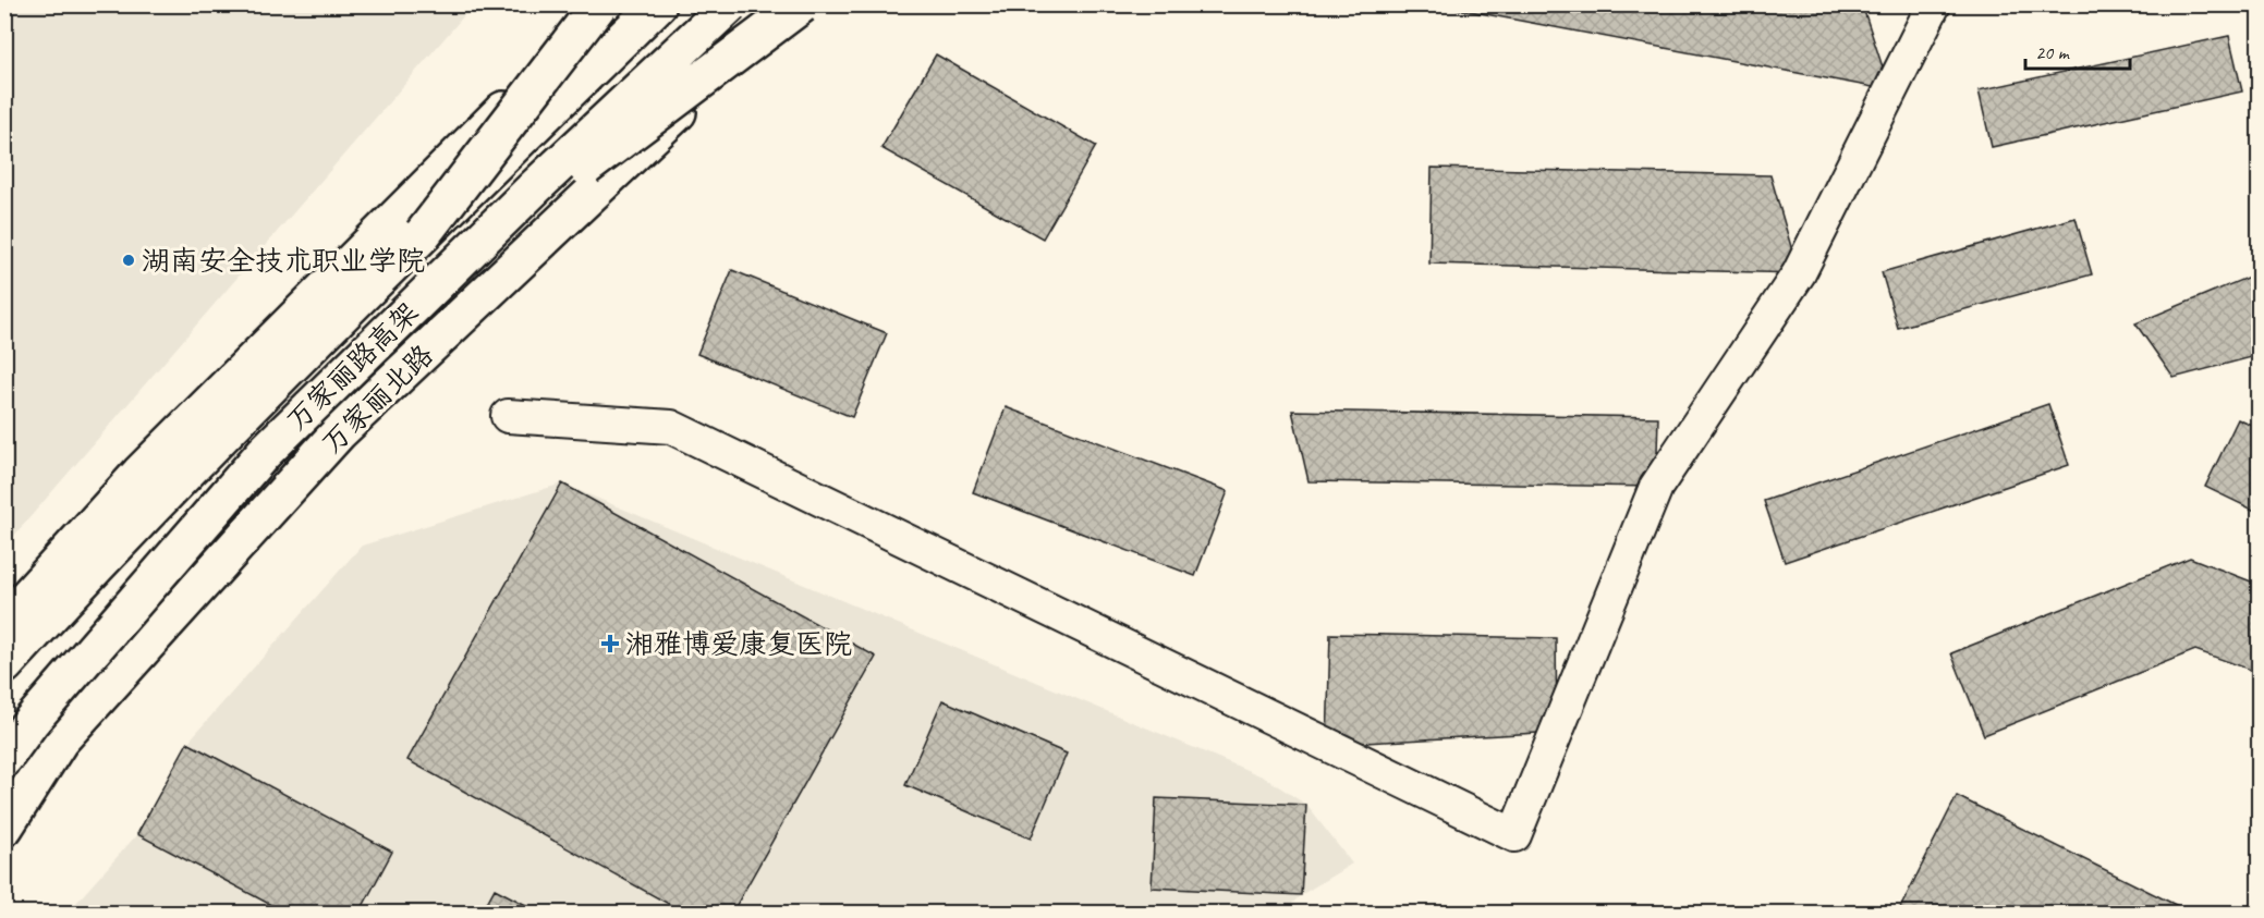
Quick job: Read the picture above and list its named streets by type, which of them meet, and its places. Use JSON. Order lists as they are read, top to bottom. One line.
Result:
{"streets":{"main road":["万家丽路高架","万家丽北路"]},"places":{"other":["湖南安全技术职业学院"],"health":["湘雅博爱康复医院"]},"scale_bar":"20 m"}
